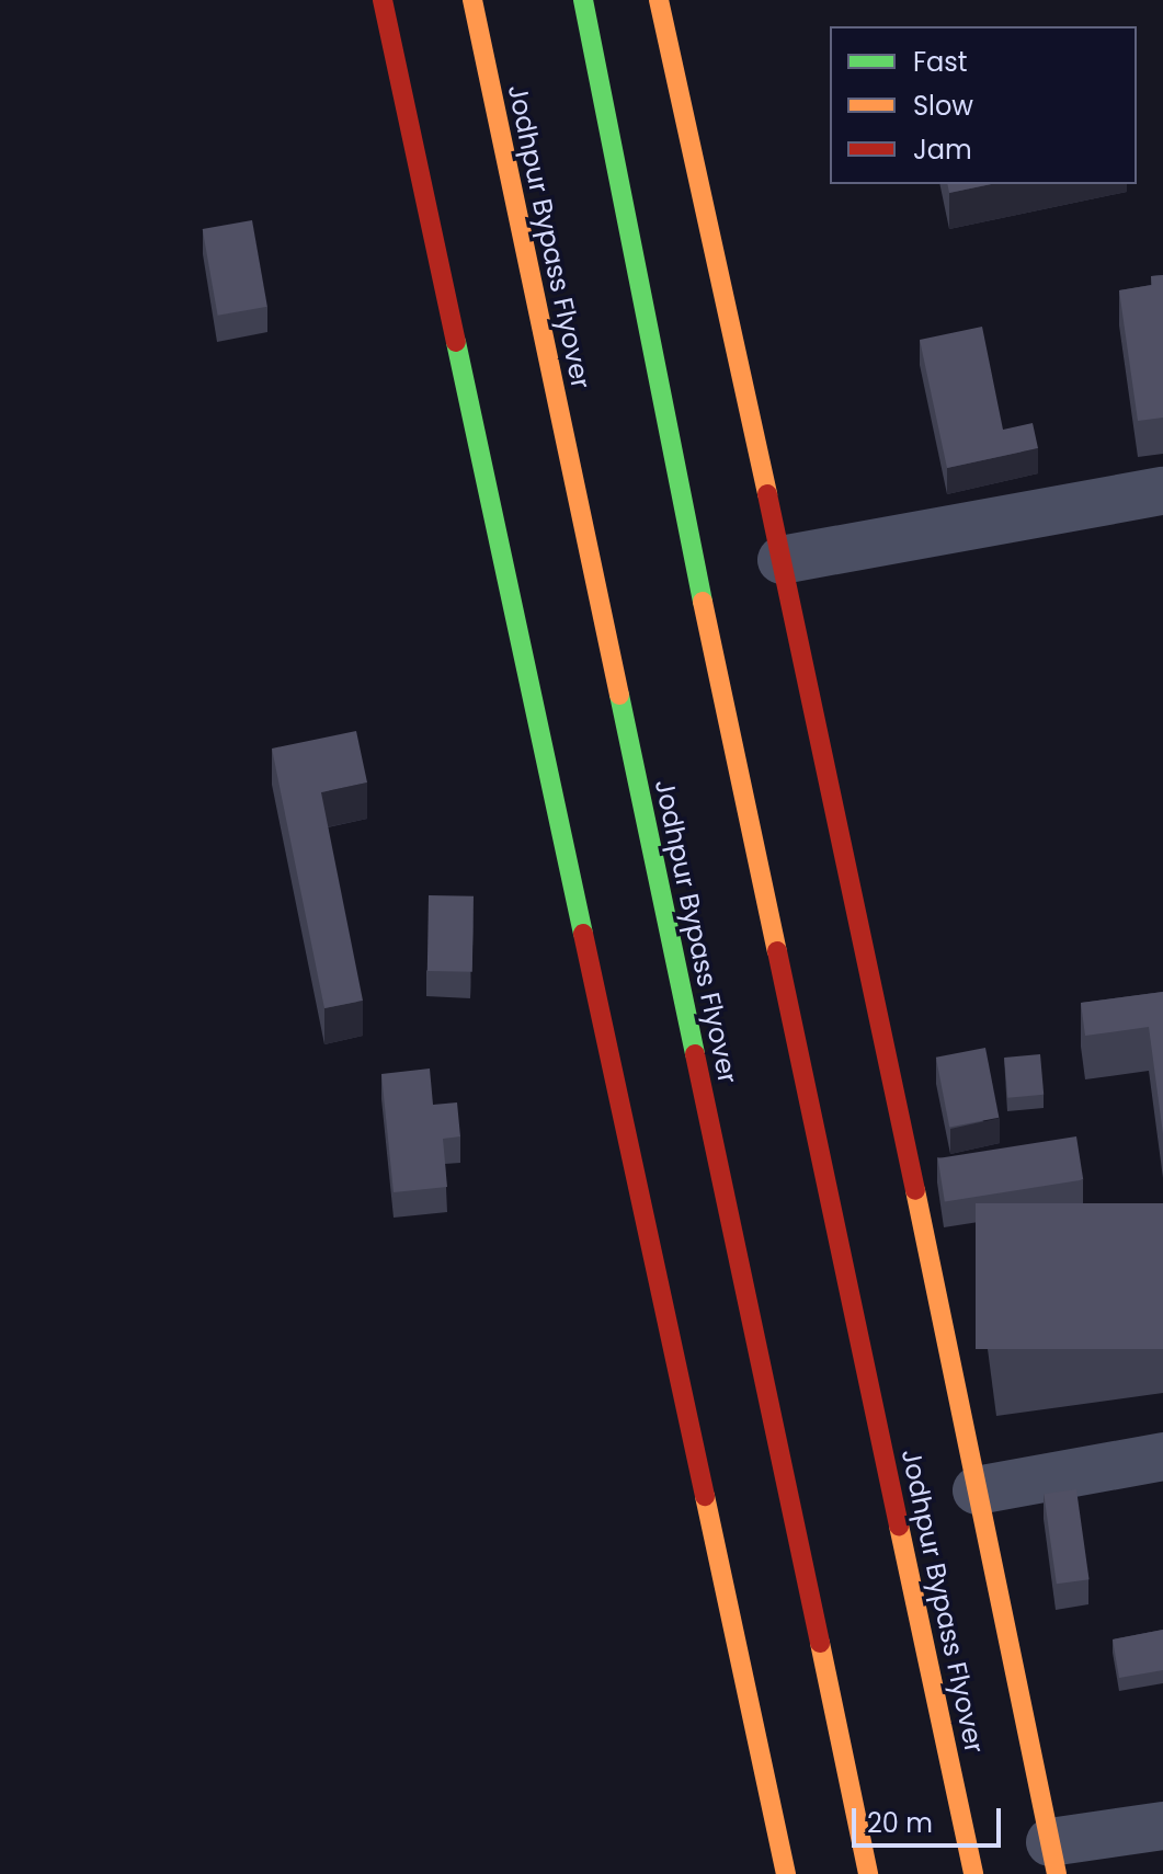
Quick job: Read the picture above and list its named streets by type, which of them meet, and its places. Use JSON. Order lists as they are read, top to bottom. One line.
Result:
{"streets":{"main road":["Jodhpur Bypass Flyover"]},"legend":["Fast","Slow","Jam"],"scale_bar":"20 m"}
